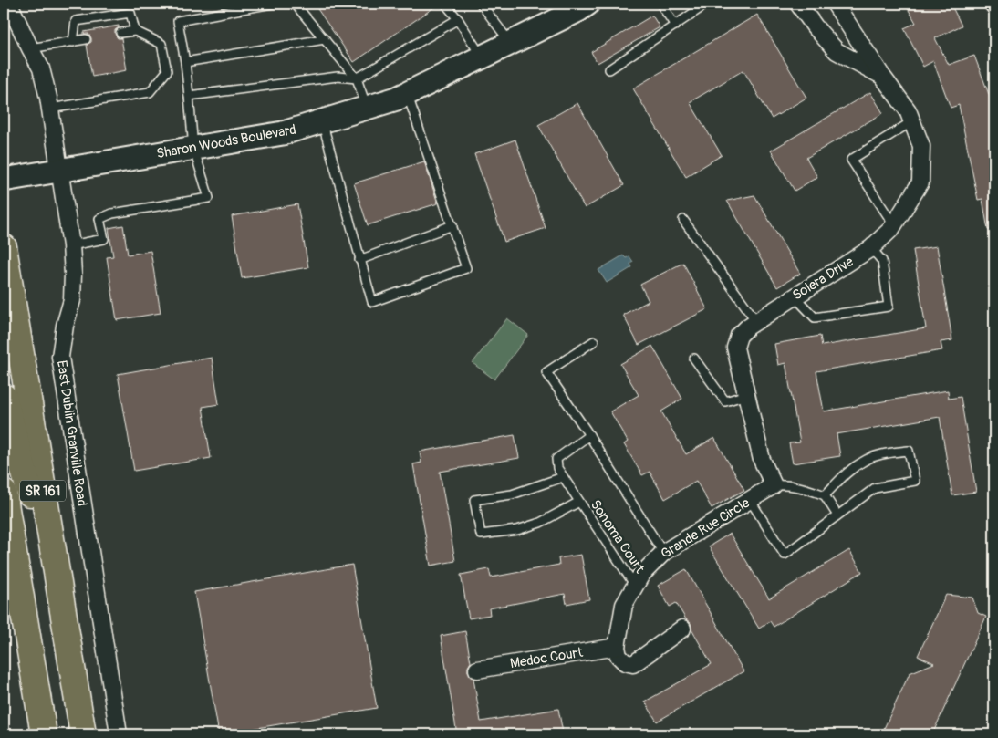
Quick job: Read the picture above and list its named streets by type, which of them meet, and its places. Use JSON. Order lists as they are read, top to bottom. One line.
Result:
{"streets":{"main road":["SR 161"],"street":["Sharon Woods Boulevard","Solera Drive","East Dublin Granville Road","Grande Rue Circle","Medoc Court"],"lane":["Sonoma Court"]},"crossings":[["Sharon Woods Boulevard","East Dublin Granville Road"],["Solera Drive","Grande Rue Circle"],["Grande Rue Circle","Sonoma Court"],["Grande Rue Circle","Medoc Court"]]}
